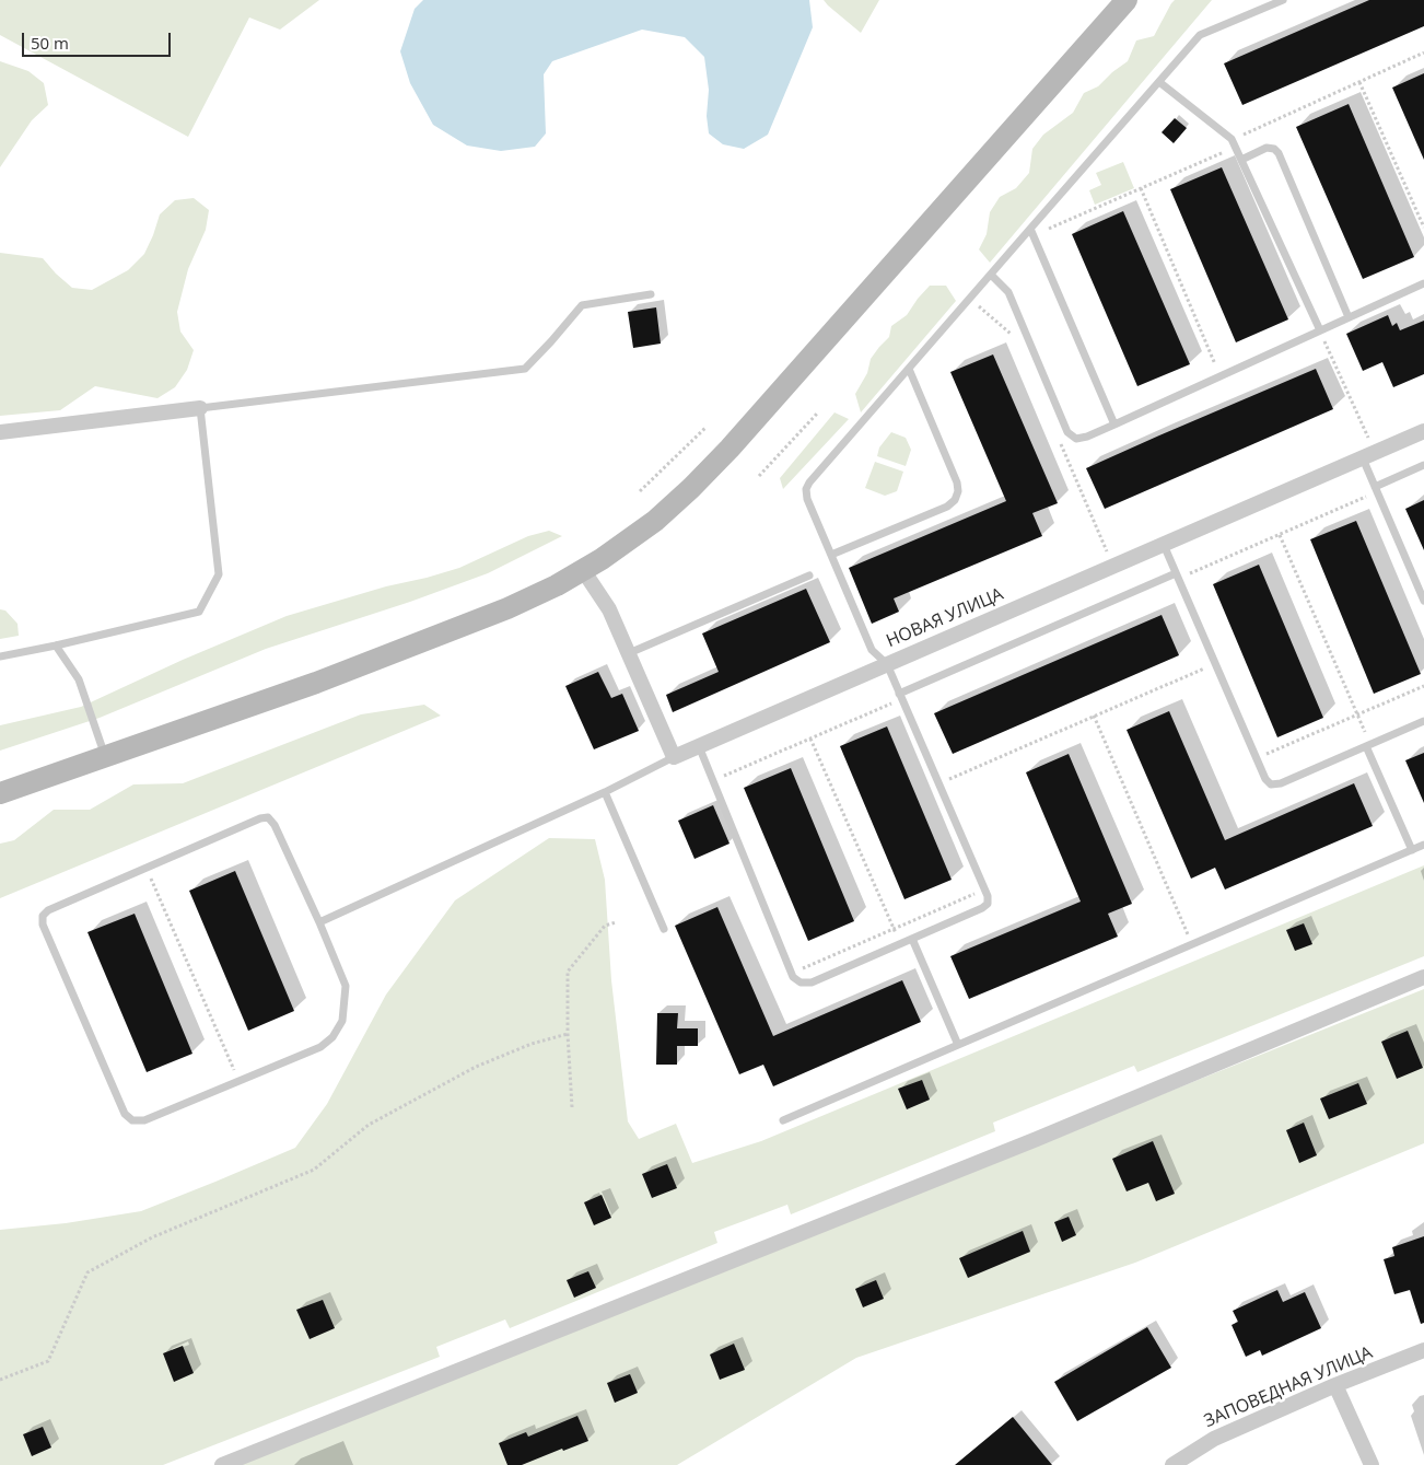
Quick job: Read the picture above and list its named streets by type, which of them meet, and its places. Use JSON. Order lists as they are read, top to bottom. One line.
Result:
{"streets":{"street":["НОВАЯ УЛИЦА","ЗАПОВЕДНАЯ УЛИЦА"]},"scale_bar":"50 m"}
